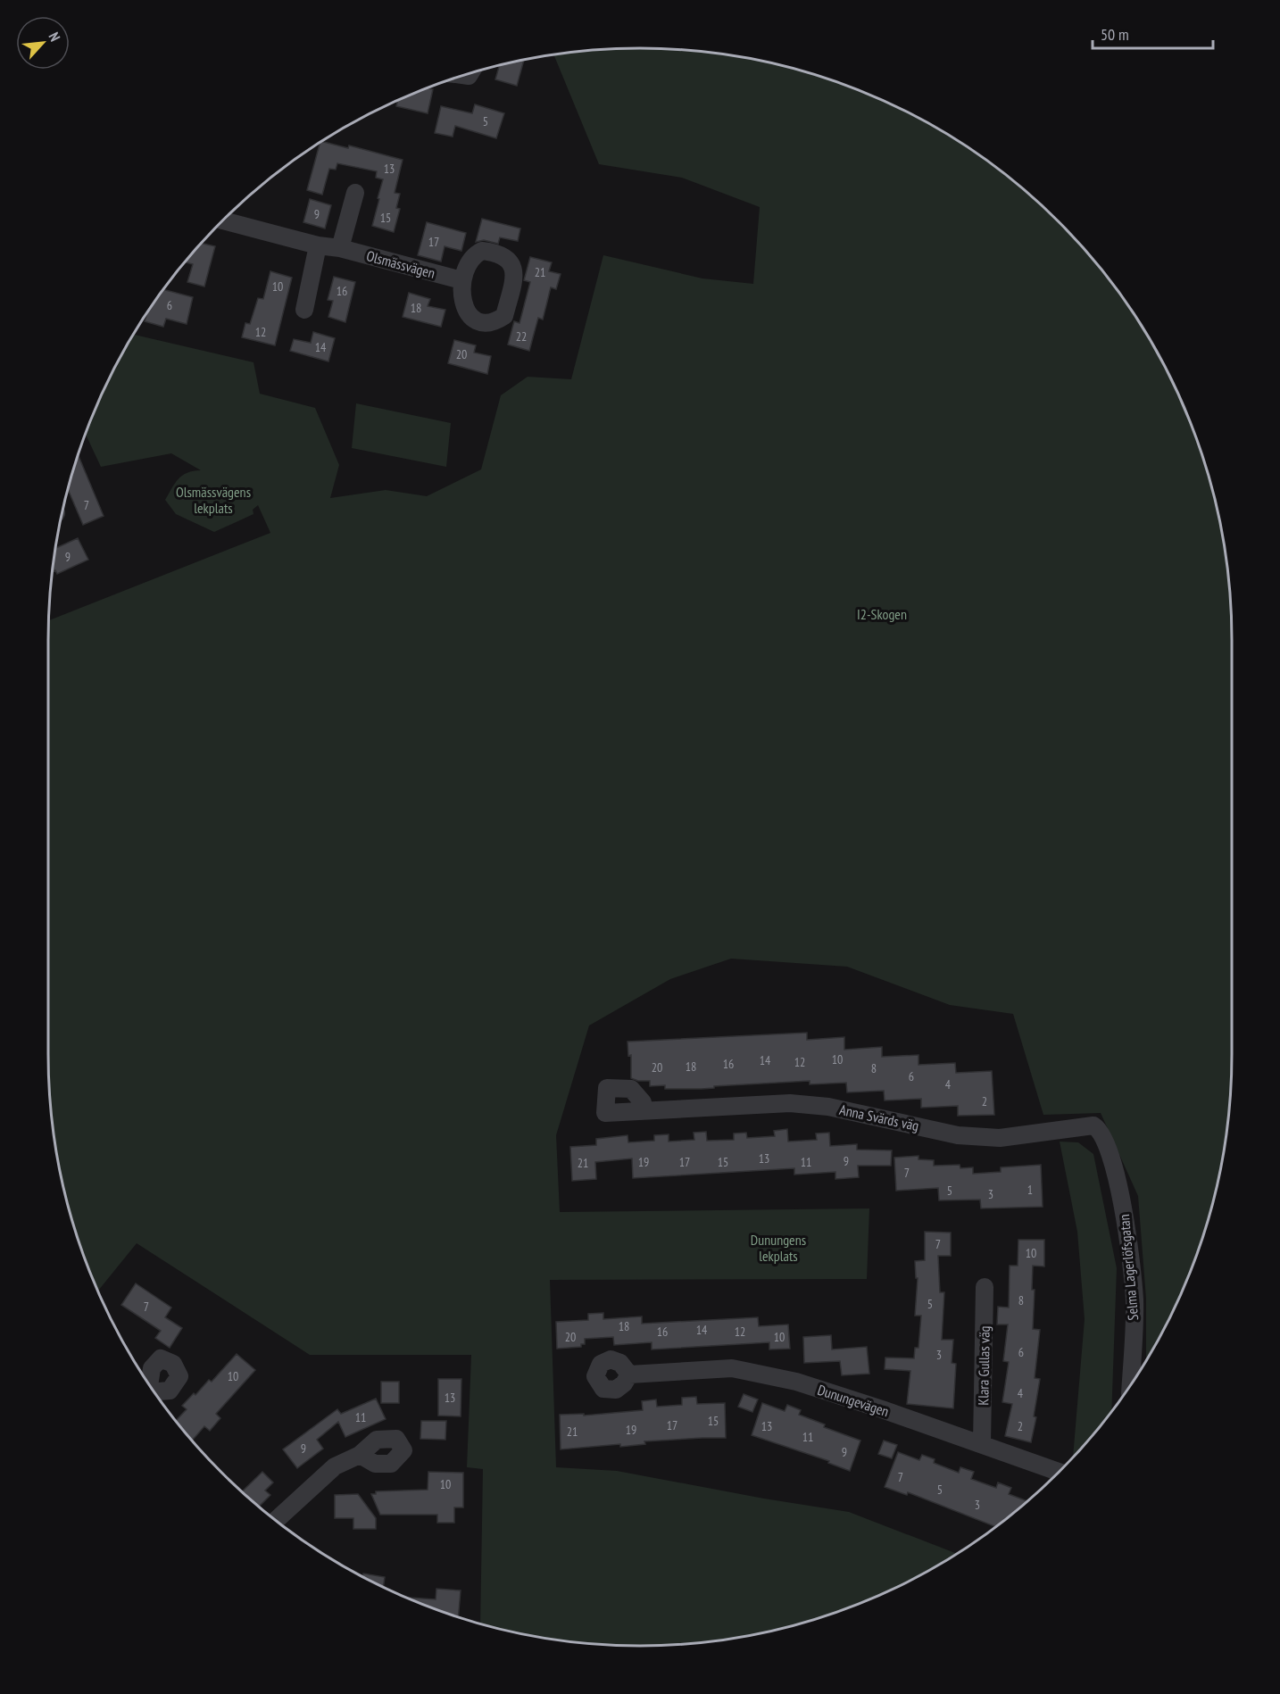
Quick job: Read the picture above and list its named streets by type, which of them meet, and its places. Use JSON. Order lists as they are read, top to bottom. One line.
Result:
{"streets":{"street":["Olsmässvägen","Anna Svärds väg","Selma Lagerlöfsgatan","Klara Gullas väg","Dunungevägen"]},"crossings":[["Anna Svärds väg","Selma Lagerlöfsgatan"],["Klara Gullas väg","Dunungevägen"]],"parks":["Olsmässvägens lekplats","I2-Skogen","Dunungens lekplats"],"house_numbers":["5","13","9","15","17","21","10","16","6","18","12","22","14","20","7","9","10","14","12","16","18","20","8","6","4","2","13","9","19","17","15","11","21","7","1","5","3","7","10","8","5","7","18","14","16","12","20","10","6","3","10","4","13","11","15","17","13","2","19","21","11","9","9","7","10","5","3"],"scale_bar":"50 m","north":"top right"}
